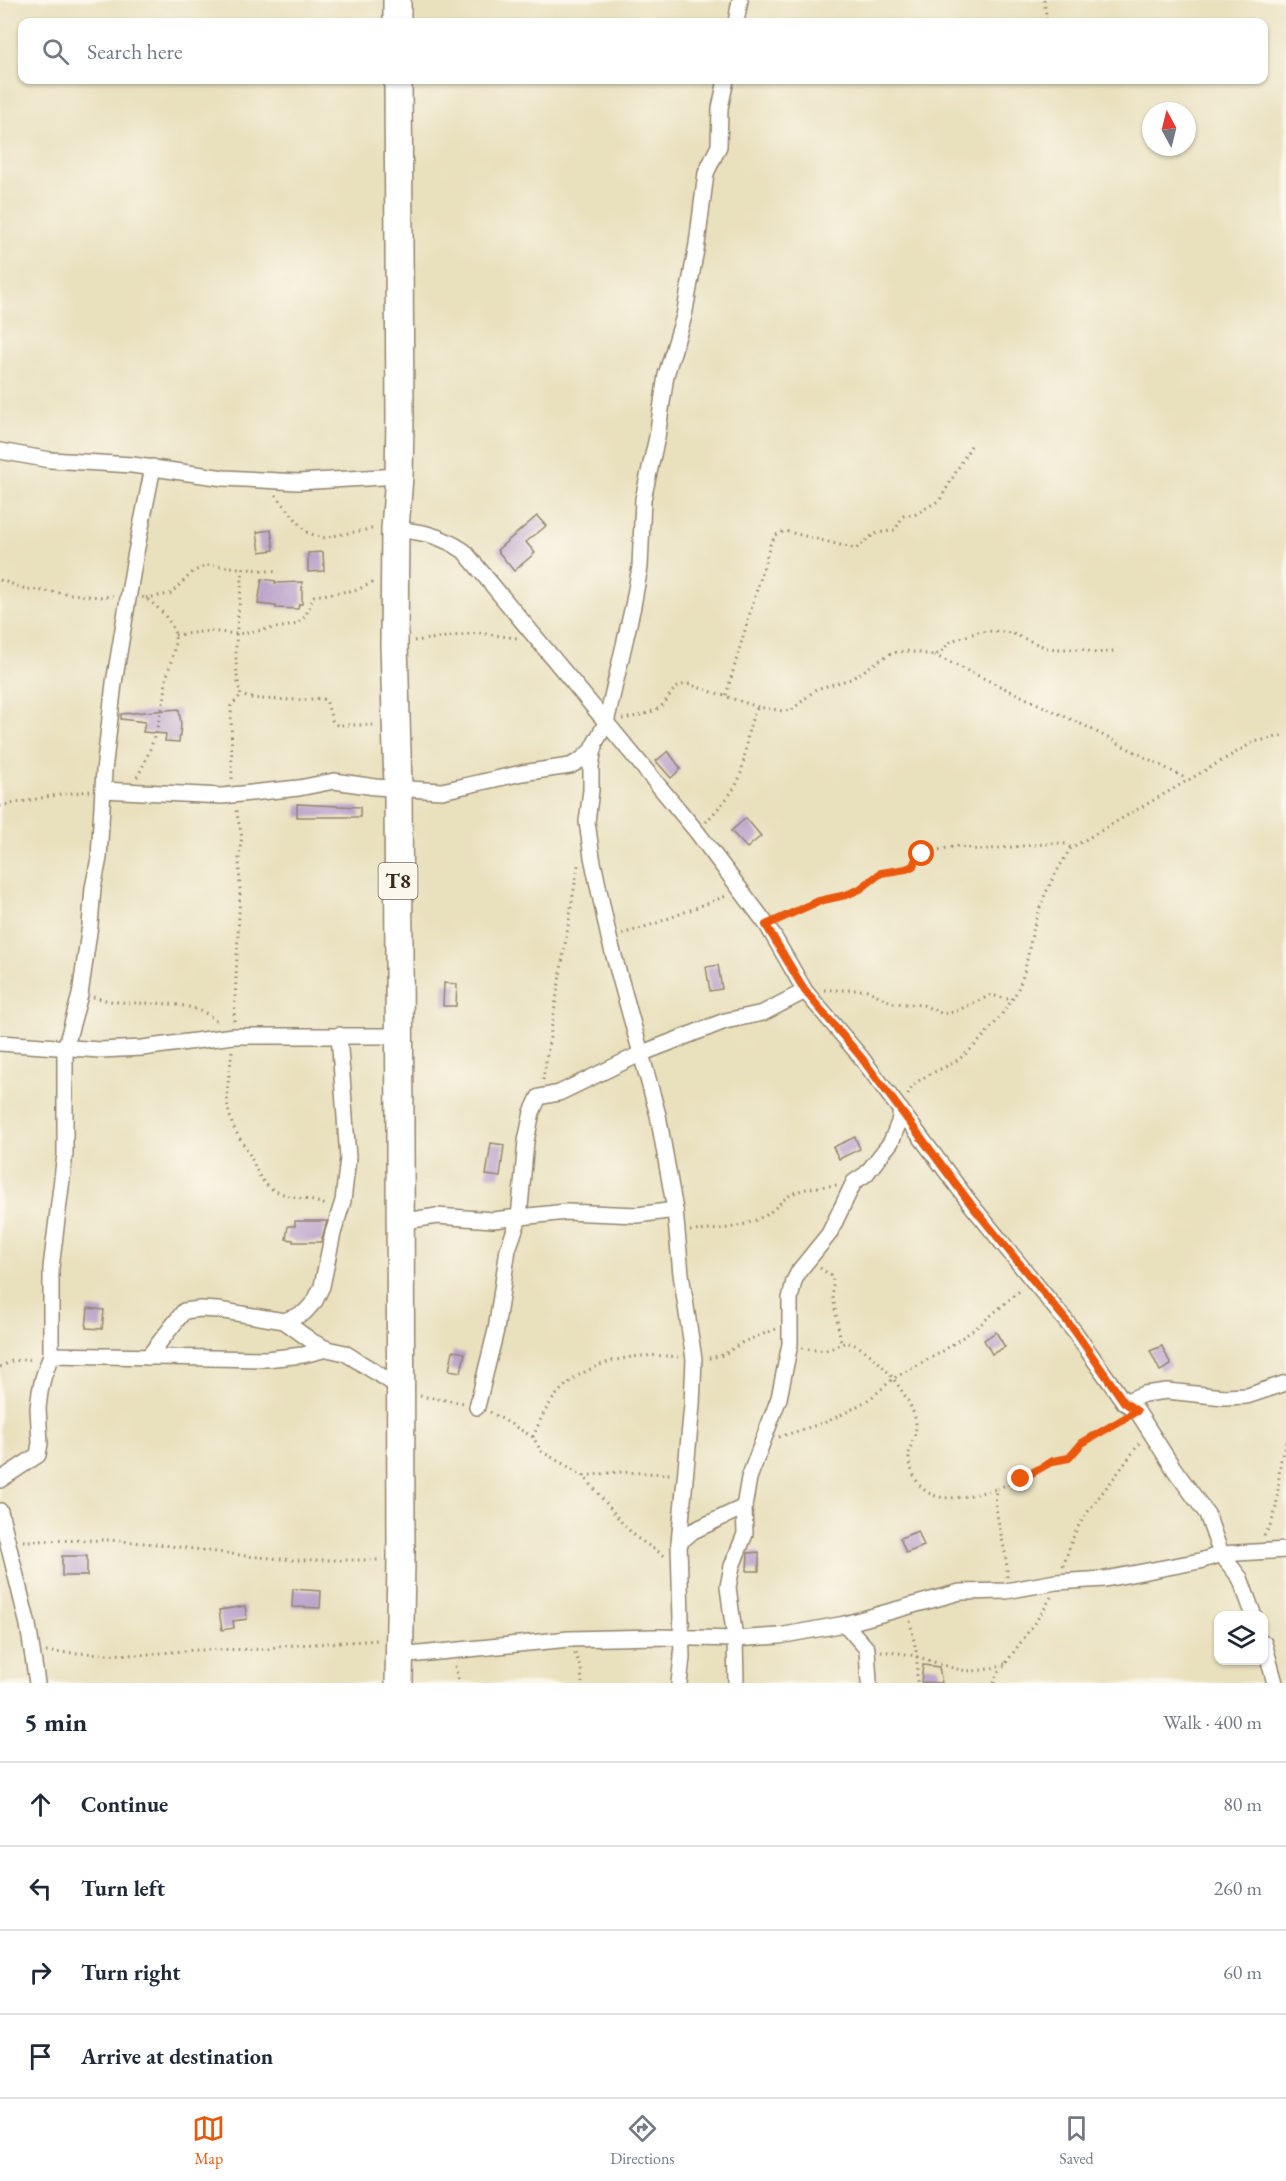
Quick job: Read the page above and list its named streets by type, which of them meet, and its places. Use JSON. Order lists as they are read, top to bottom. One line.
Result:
{"streets":{"highway":["T8"]},"north":"top","page":{"search":"Search here","heading":["5 min","Walk · 400 m"],"list":[["Continue","80 m"],["Turn left","260 m"],["Turn right","60 m"],"Arrive at destination"],"nav":["Map","Directions","Saved"]}}
